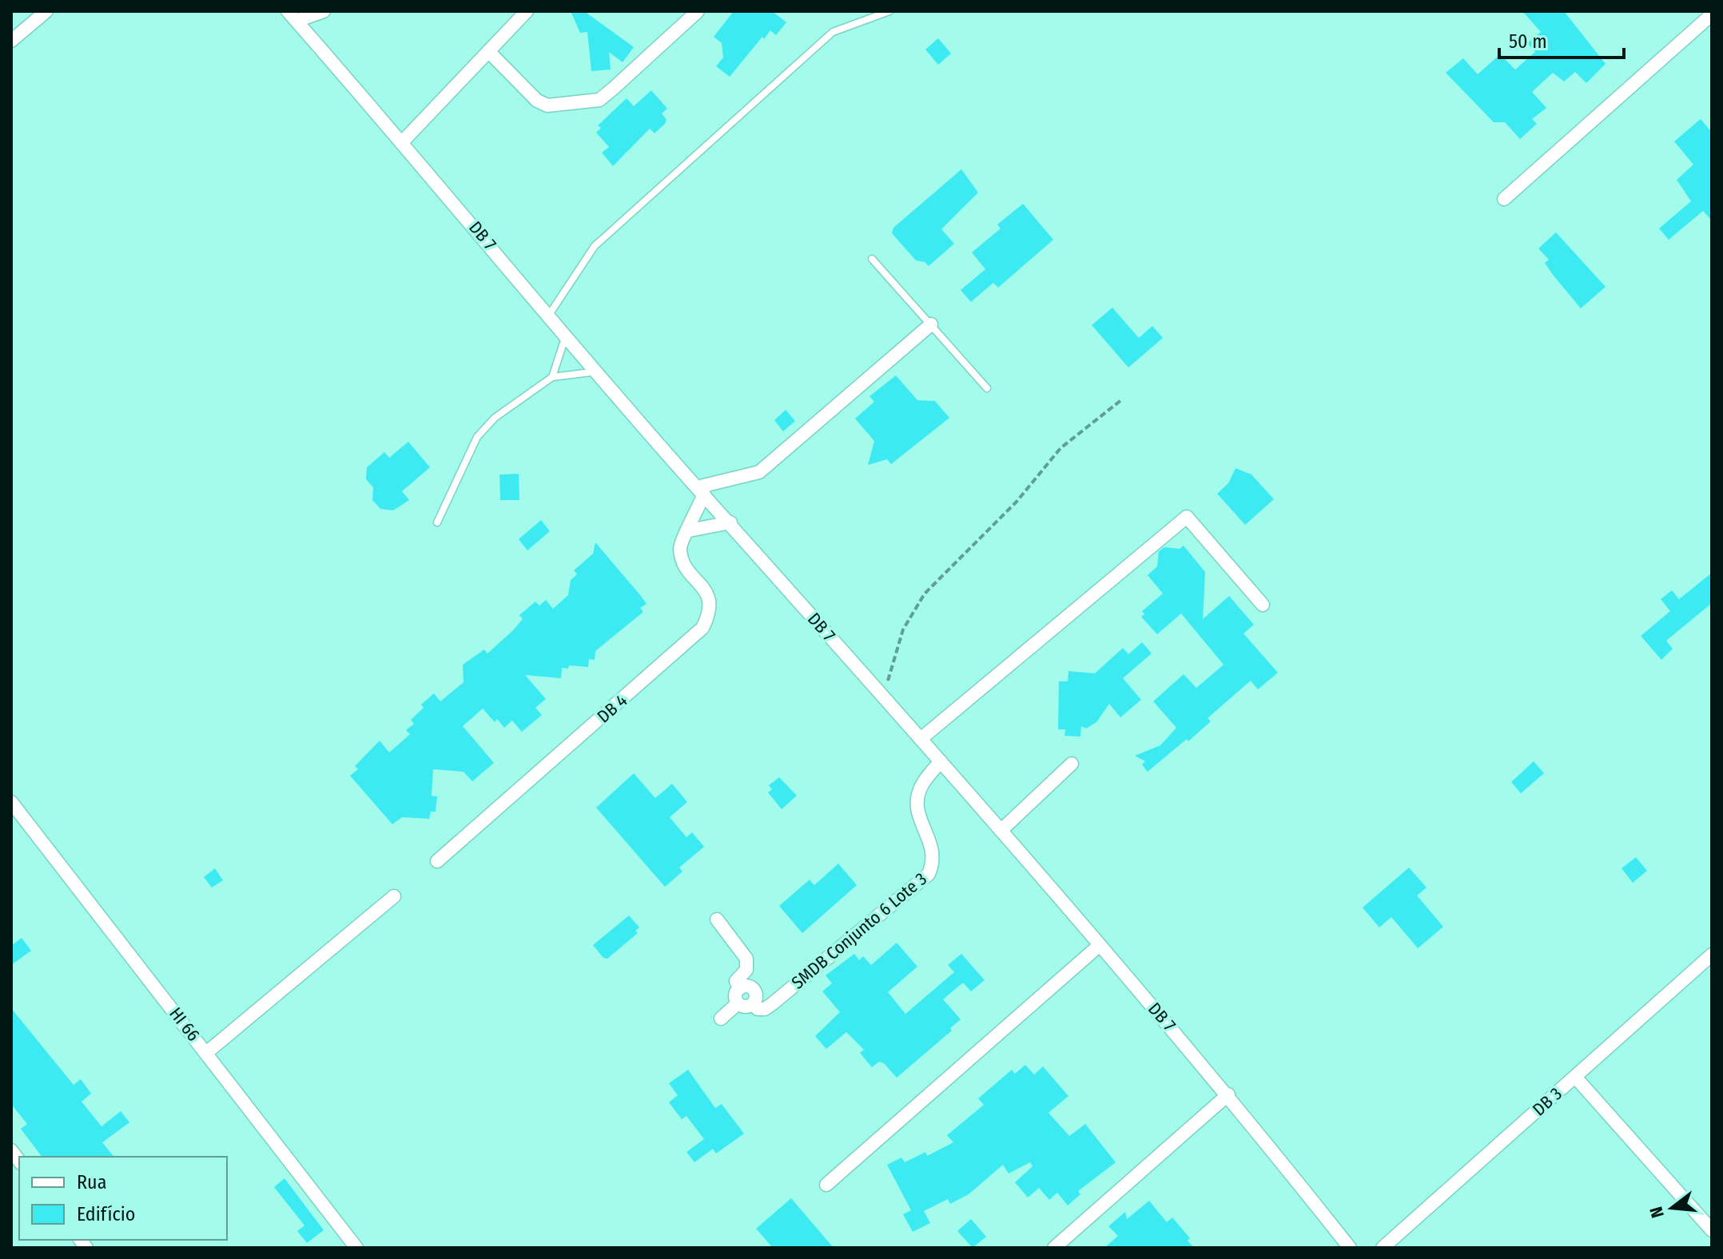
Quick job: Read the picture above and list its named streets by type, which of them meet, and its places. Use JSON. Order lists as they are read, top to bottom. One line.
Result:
{"streets":{"street":["DB 7","DB 4","SMDB Conjunto 6 Lote 3","HI 66","DB 3"]},"crossings":[["DB 7","DB 4"],["DB 7","SMDB Conjunto 6 Lote 3"]],"legend":["Rua","Edifício"],"scale_bar":"50 m","north":"left"}
